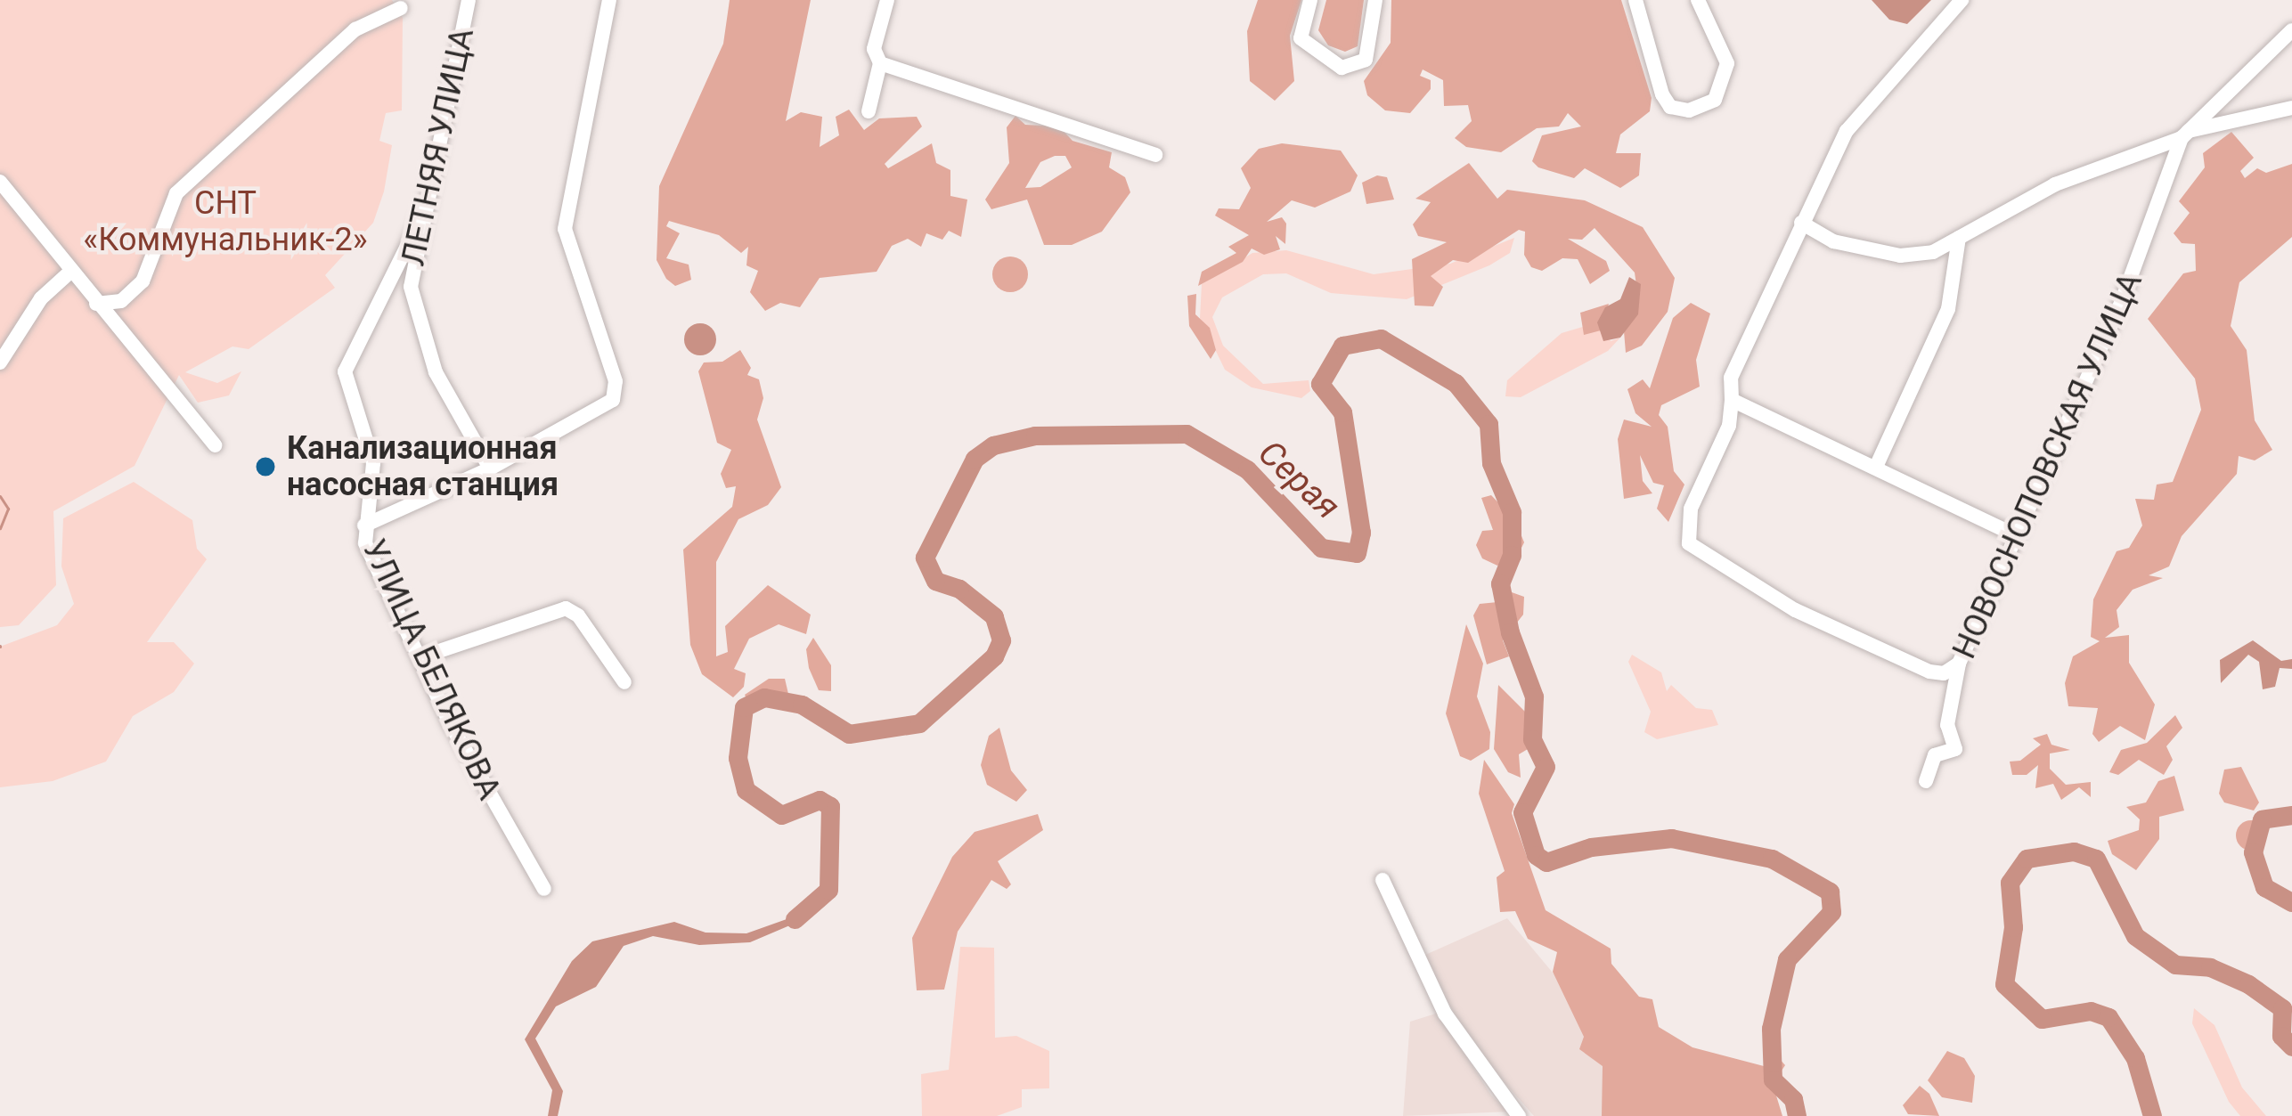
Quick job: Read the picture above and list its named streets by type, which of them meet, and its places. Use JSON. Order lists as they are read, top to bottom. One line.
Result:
{"streets":{"street":["ЛЕТНЯЯ УЛИЦА","НОВОСНОПОВСКАЯ УЛИЦА","УЛИЦА БЕЛЯКОВА"]},"crossings":[["ЛЕТНЯЯ УЛИЦА","УЛИЦА БЕЛЯКОВА"]],"water":["Серая"],"parks":["СНТ «Коммунальник-2»"],"places":["Канализационная насосная станция"]}
